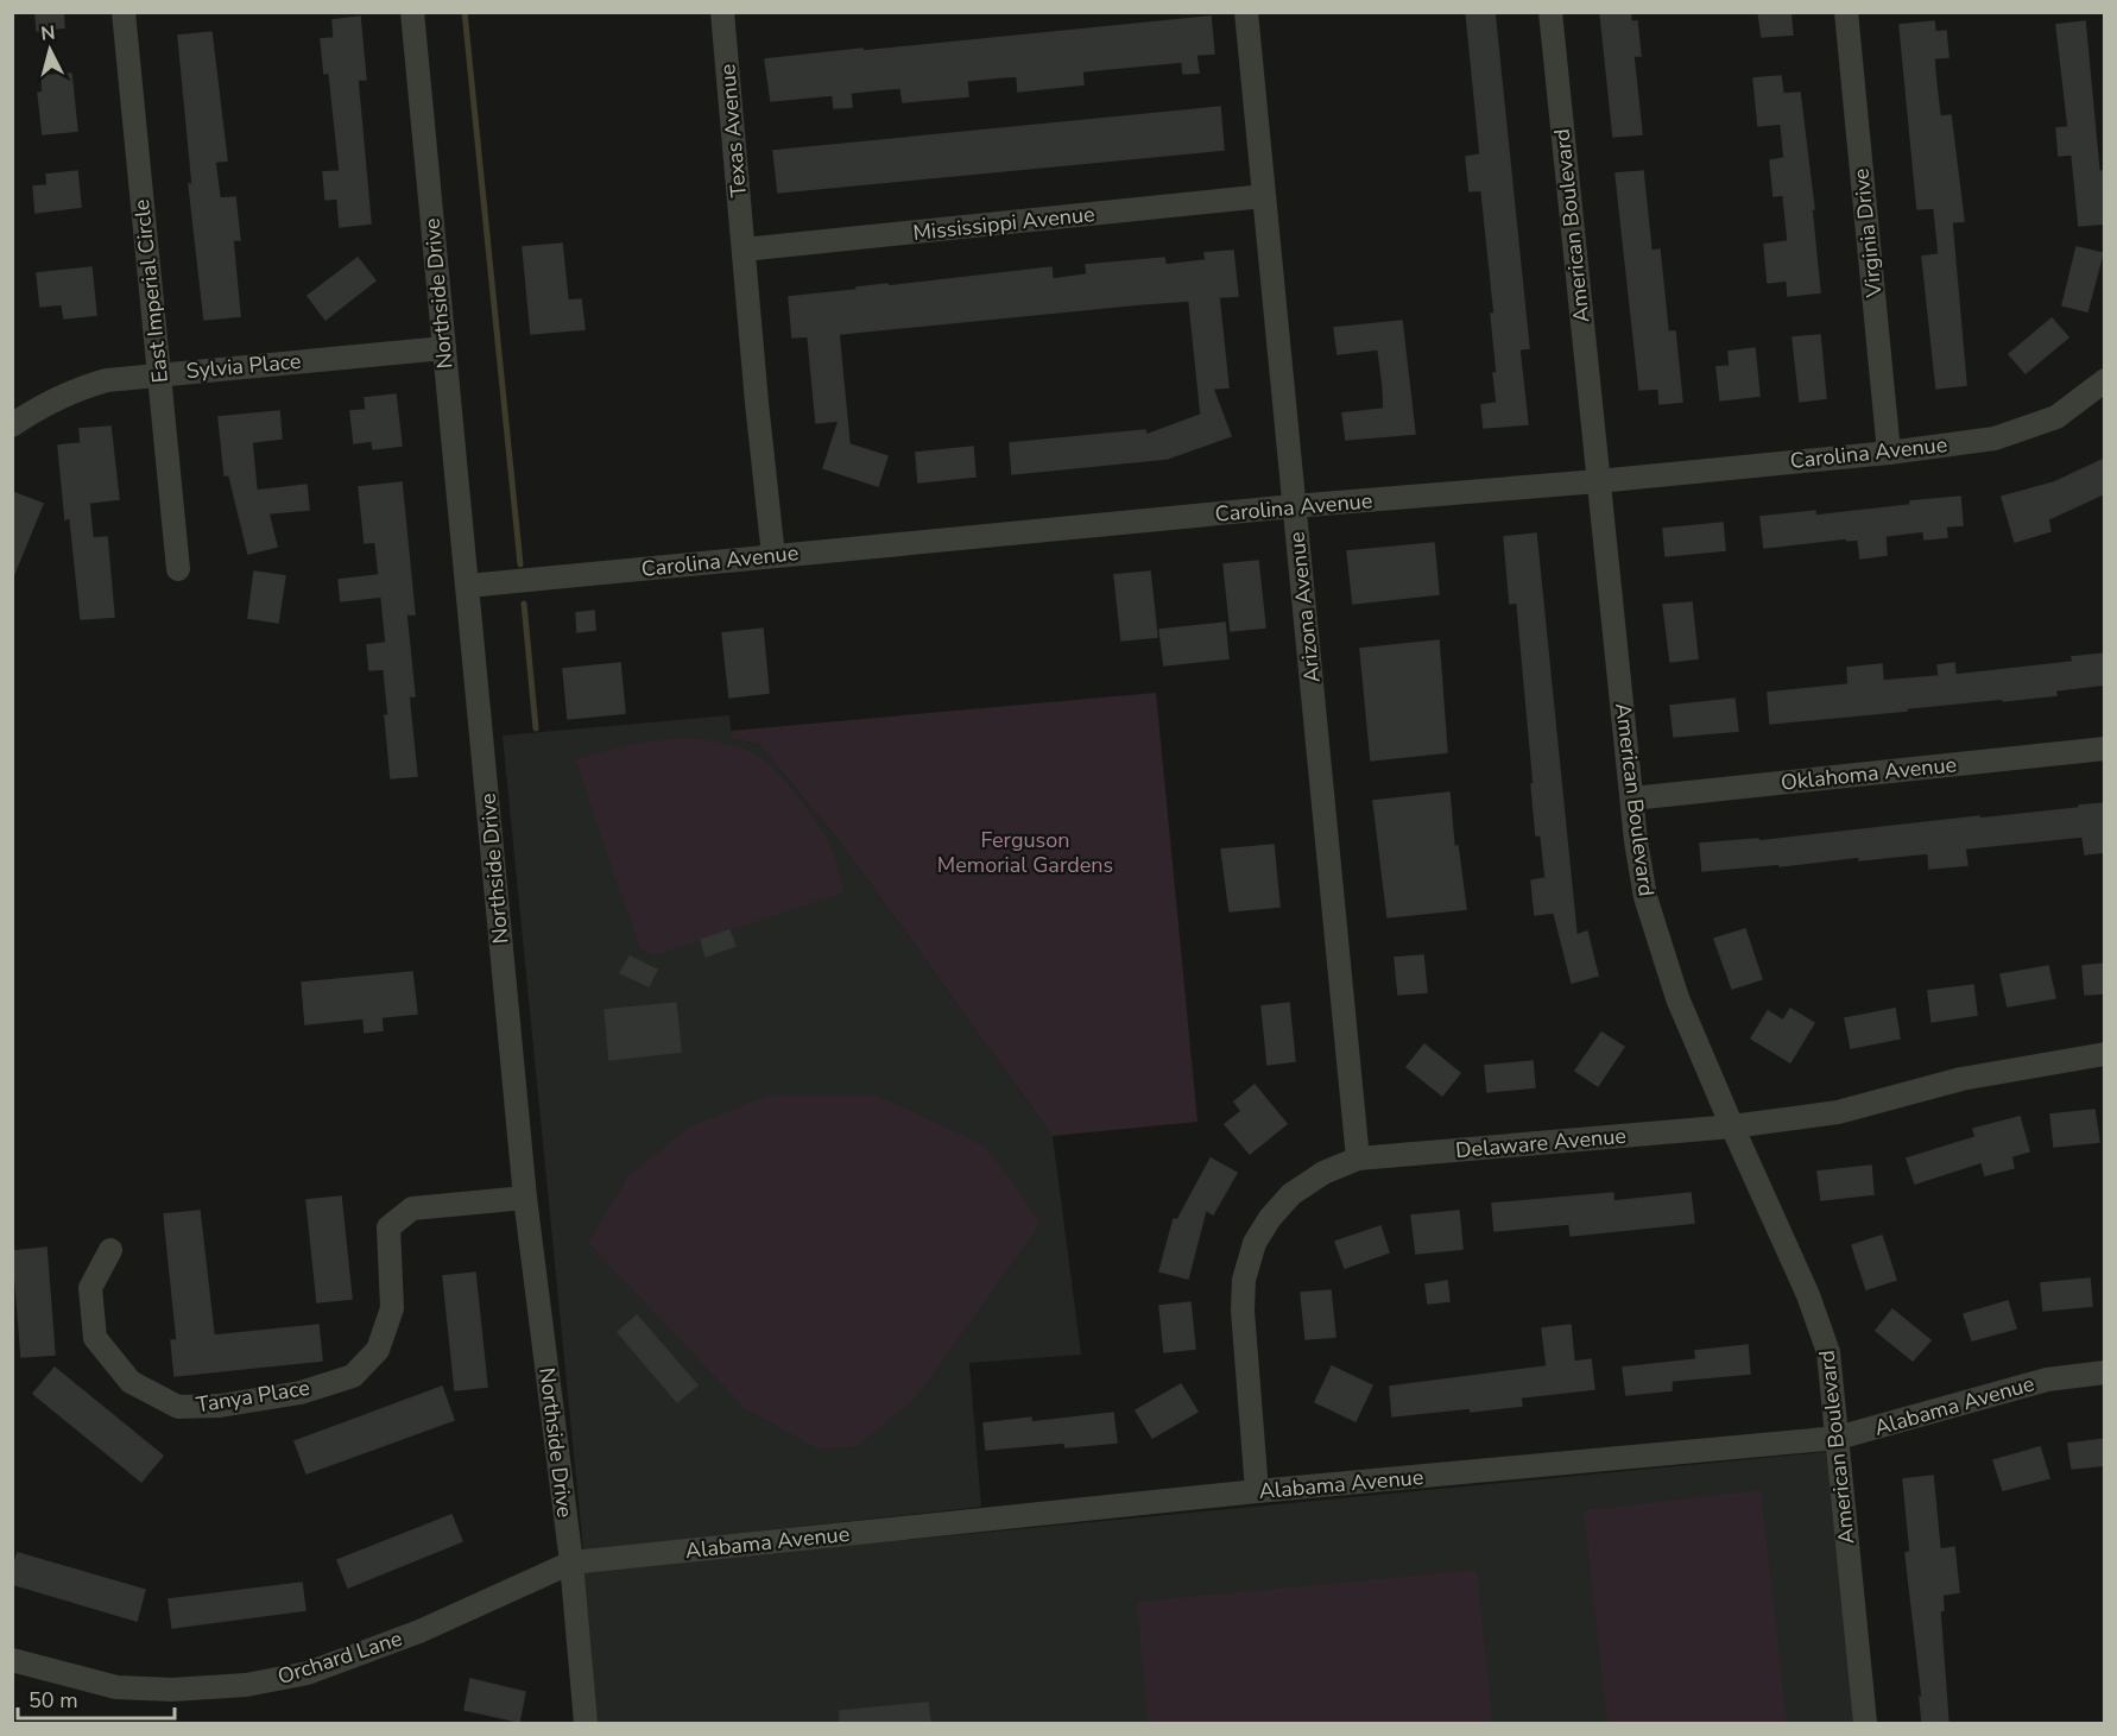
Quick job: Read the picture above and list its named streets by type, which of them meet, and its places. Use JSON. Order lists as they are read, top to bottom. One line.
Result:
{"streets":{"street":["Texas Avenue","Mississippi Avenue","American Boulevard","Virginia Drive","East Imperial Circle","Northside Drive","Sylvia Place","Carolina Avenue","Arizona Avenue","Oklahoma Avenue","Delaware Avenue","Tanya Place","Alabama Avenue","Orchard Lane"]},"crossings":[["Texas Avenue","Mississippi Avenue"],["Texas Avenue","Carolina Avenue"],["Mississippi Avenue","Arizona Avenue"],["American Boulevard","Carolina Avenue"],["American Boulevard","Oklahoma Avenue"],["American Boulevard","Delaware Avenue"],["American Boulevard","Alabama Avenue"],["Virginia Drive","Carolina Avenue"],["East Imperial Circle","Sylvia Place"],["Northside Drive","Sylvia Place"],["Northside Drive","Carolina Avenue"],["Northside Drive","Tanya Place"],["Northside Drive","Alabama Avenue"],["Northside Drive","Orchard Lane"],["Carolina Avenue","Arizona Avenue"],["Arizona Avenue","Delaware Avenue"],["Delaware Avenue","Alabama Avenue"],["Alabama Avenue","Orchard Lane"]],"parks":["Ferguson Memorial Gardens"],"scale_bar":"50 m","north":"top"}
